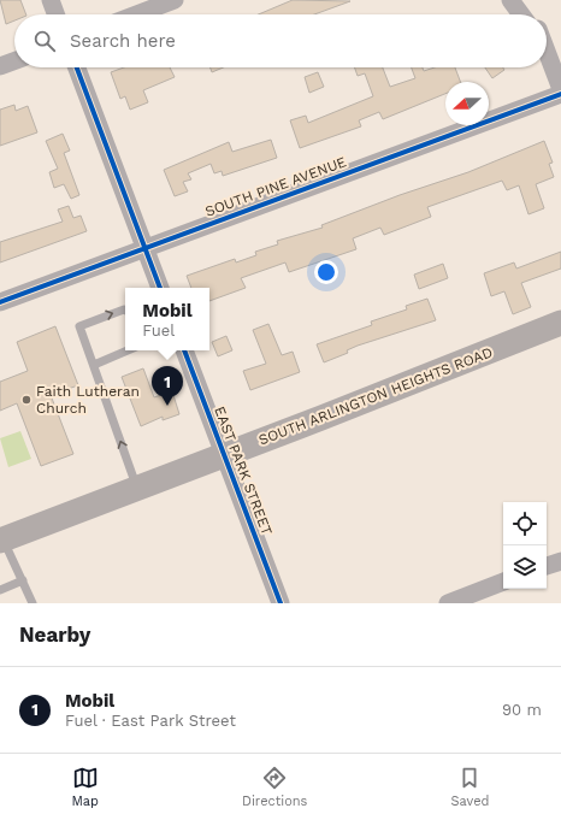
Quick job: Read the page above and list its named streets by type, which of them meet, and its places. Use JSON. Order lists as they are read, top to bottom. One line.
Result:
{"streets":{"main road":["SOUTH ARLINGTON HEIGHTS ROAD"],"street":["SOUTH PINE AVENUE","EAST PARK STREET"]},"crossings":[["SOUTH ARLINGTON HEIGHTS ROAD","EAST PARK STREET"]],"places":["Faith Lutheran Church"],"north":"left","page":{"search":"Search here","popup":["Mobil","Fuel"],"pins":"1","heading":"Nearby","list":[{"mark":"1","name":"Mobil","note":"Fuel · East Park Street","value":"90 m"}],"nav":["Map","Directions","Saved"]}}
